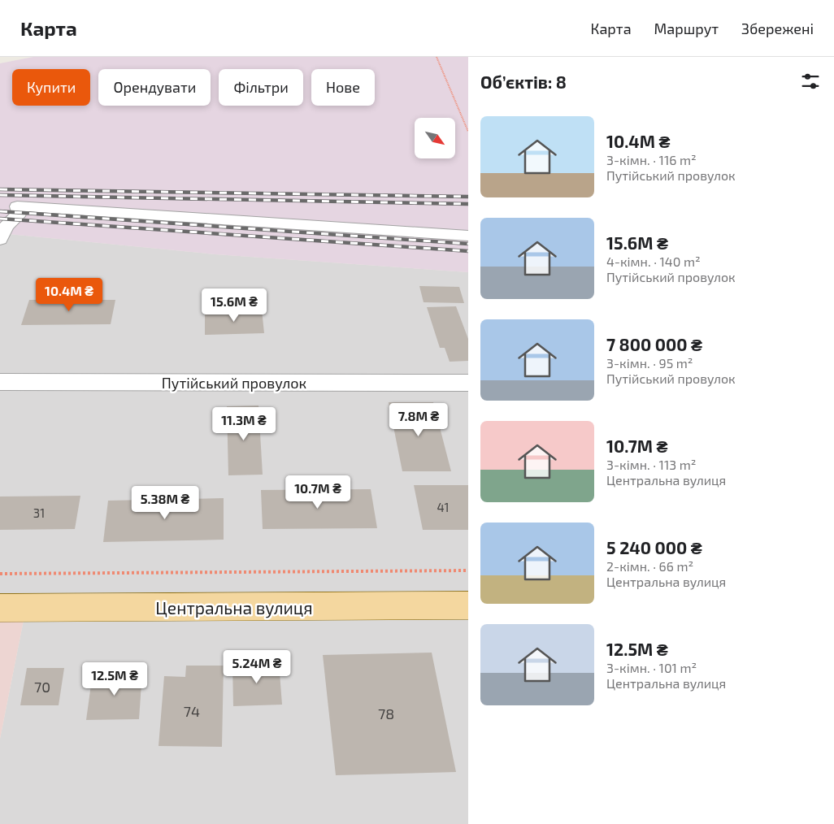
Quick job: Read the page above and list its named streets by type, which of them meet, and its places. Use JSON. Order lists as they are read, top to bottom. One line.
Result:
{"streets":{"main road":["Центральна вулиця"],"street":["Путійський провулок"]},"house_numbers":["41","31","70","74","78"],"north":"bottom right","page":{"header":"Карта","nav":["Карта","Маршрут","Збережені"],"heading":"Об’єктів: 8","chip":["Купити","Орендувати","Фільтри","Нове"],"list":[{"name":"10.4M ₴","note":"3-кімн. · 116 m² · Путійський провулок"},{"name":"15.6M ₴","note":"4-кімн. · 140 m² · Путійський провулок"},{"name":"7 800 000 ₴","note":"3-кімн. · 95 m² · Путійський провулок"},{"name":"10.7M ₴","note":"3-кімн. · 113 m² · Центральна вулиця"},{"name":"5 240 000 ₴","note":"2-кімн. · 66 m² · Центральна вулиця"},{"name":"12.5M ₴","note":"3-кімн. · 101 m² · Центральна вулиця"}],"price":["10.4M ₴","15.6M ₴","7.8M ₴","11.3M ₴","10.7M ₴","5.38M ₴","5.24M ₴","12.5M ₴"]}}
